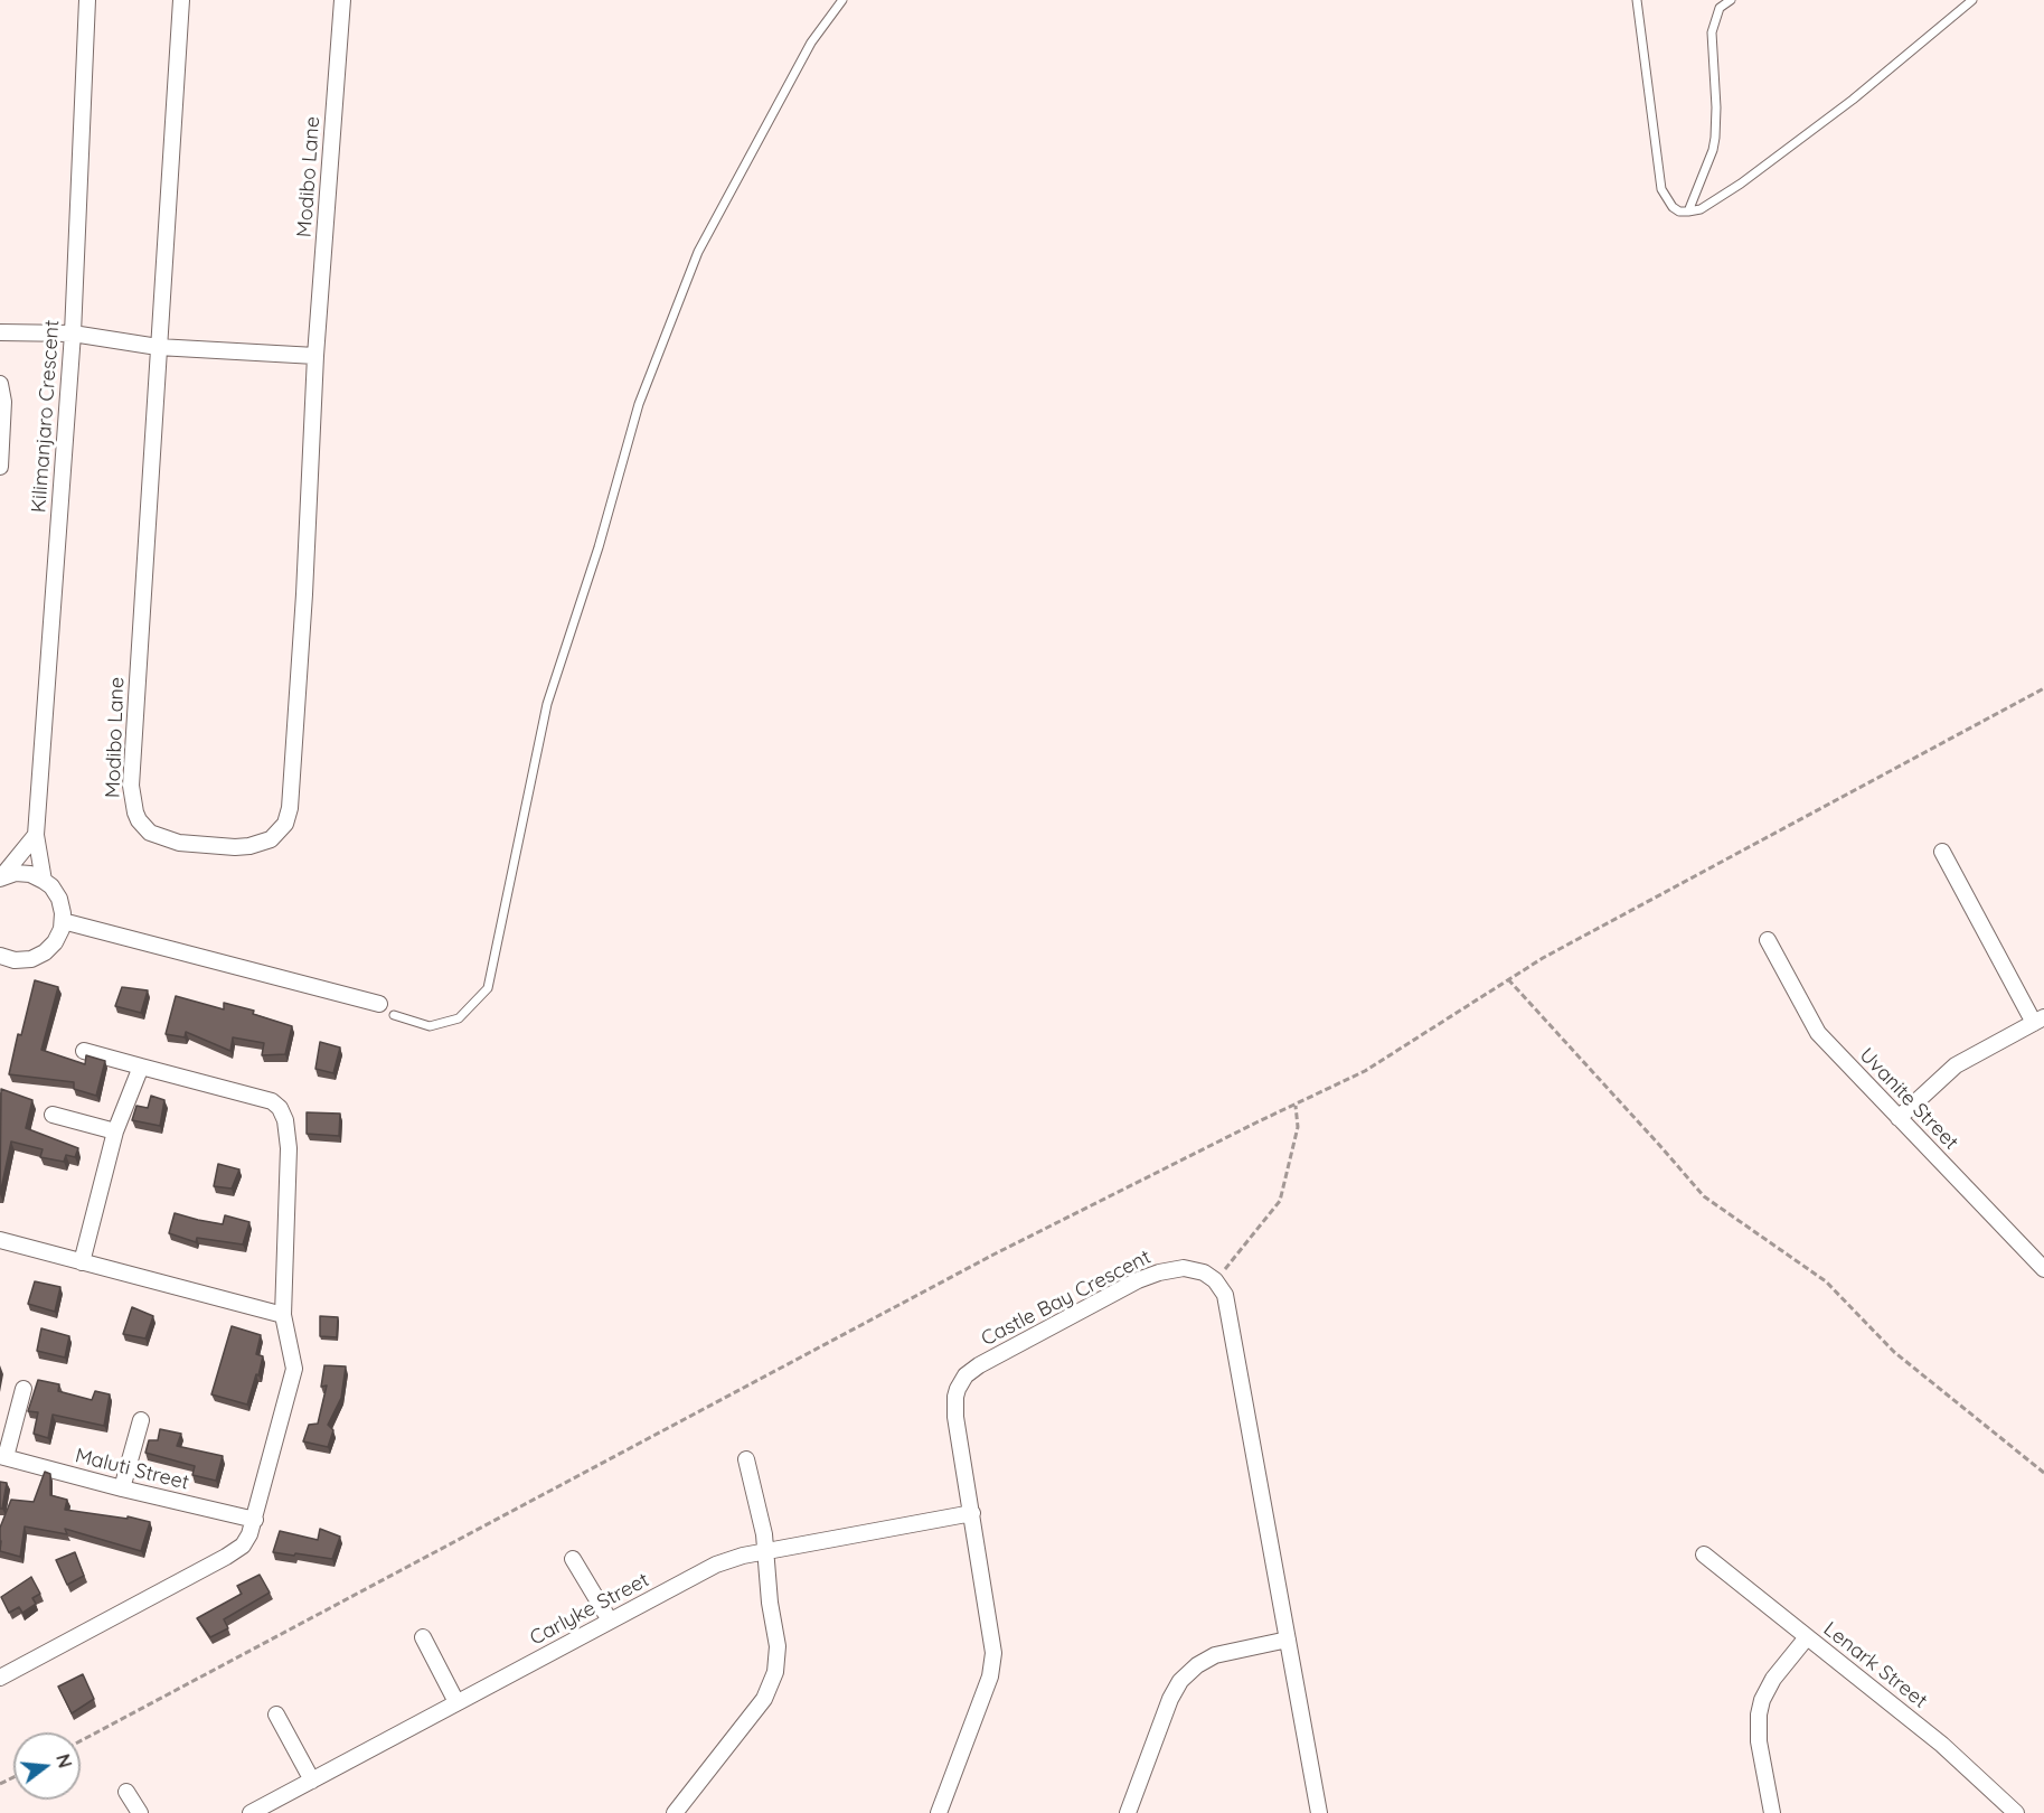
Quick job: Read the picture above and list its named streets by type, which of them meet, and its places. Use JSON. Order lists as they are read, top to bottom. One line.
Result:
{"streets":{"street":["Modibo Lane","Kilimanjaro Crescent","Uvanite Street","Castle Bay Crescent","Maluti Street","Carlyke Street","Lenark Street"]},"crossings":[["Castle Bay Crescent","Carlyke Street"]],"north":"right"}
